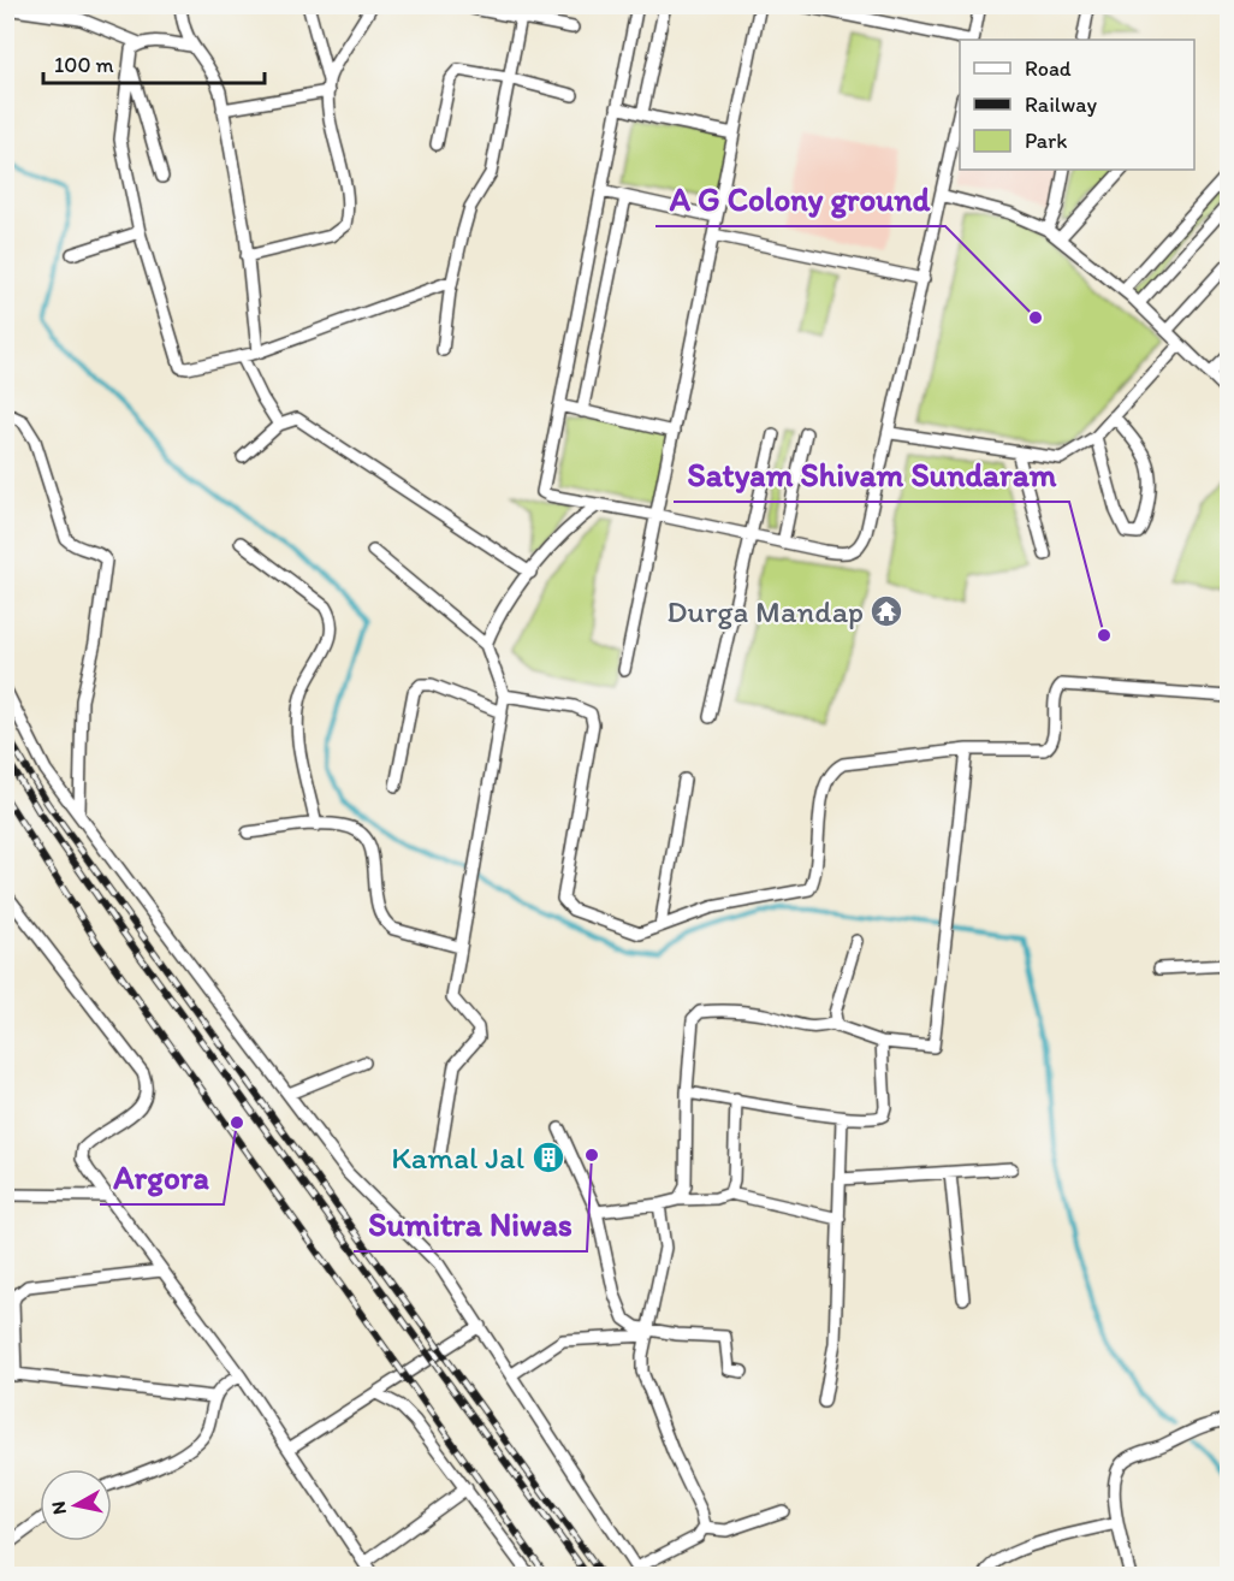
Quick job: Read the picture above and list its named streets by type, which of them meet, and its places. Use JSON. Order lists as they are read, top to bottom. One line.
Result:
{"places":{"other":["A G Colony ground","Satyam Shivam Sundaram","Argora","Sumitra Niwas"],"temple":["Durga Mandap"],"building":["Kamal Jal"]},"legend":["Road","Railway","Park"],"scale_bar":"100 m","north":"left"}
